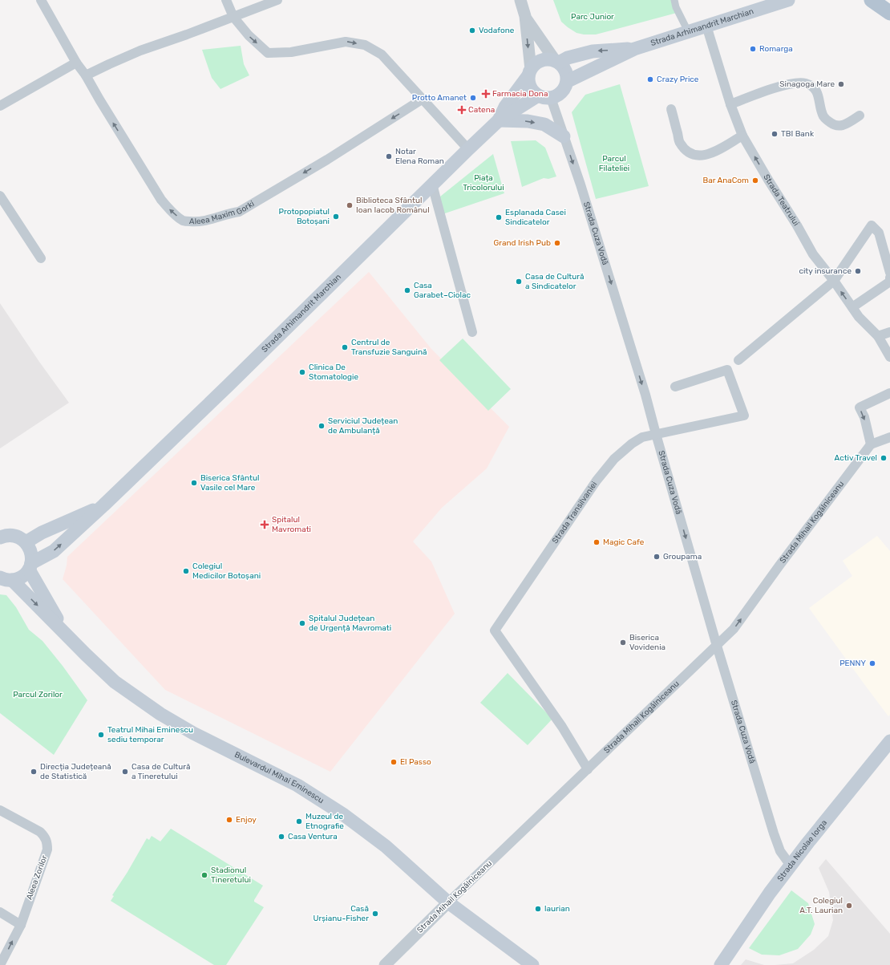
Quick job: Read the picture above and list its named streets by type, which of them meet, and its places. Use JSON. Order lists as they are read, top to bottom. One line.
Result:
{"streets":{"main road":["Strada Arhimandrit Marchian","Bulevardul Mihai Eminescu","Strada Nicolae Iorga"],"street":["Strada Teatrului","Aleea Maxim Gorki","Strada Cuza Vodă","Strada Transilvaniei","Strada Mihail Kogălniceanu","Aleea Zorilor"]},"crossings":[["Strada Arhimandrit Marchian","Strada Teatrului"],["Strada Arhimandrit Marchian","Strada Cuza Vodă"],["Strada Arhimandrit Marchian","Bulevardul Mihai Eminescu"],["Strada Cuza Vodă","Strada Transilvaniei"],["Strada Cuza Vodă","Strada Mihail Kogălniceanu"],["Strada Cuza Vodă","Strada Nicolae Iorga"],["Strada Transilvaniei","Strada Mihail Kogălniceanu"],["Strada Mihail Kogălniceanu","Bulevardul Mihai Eminescu"]],"one_way":["Strada Teatrului","Strada Cuza Vodă","Strada Mihail Kogălniceanu"],"parks":["Parc Junior","Parcul Filateliei","Piața Tricolorului","Parcul Zorilor"],"places":{"other":["Vodafone","Romarga","Crazy Price","Sinagoga Mare","Protto Amanet","TBI Bank","Notar Elena Roman","Bar AnaCom","Biblioteca Sfântul Ioan Iacob Românul","Protopopiatul Botoșani","Esplanada Casei Sindicatelor","Grand Irish Pub","city insurance","Casa de Cultură a Sindicatelor","Casa Garabet–Ciolac","Centrul de Transfuzie Sanguină","Clinica De Stomatologie","Serviciul Județean de Ambulanță","Activ Travel","Biserica Sfântul Vasile cel Mare","Magic Cafe","Groupama","Colegiul Medicilor Botoșani","Spitalul Județean de Urgență Mavromati","Biserica Vovidenia","PENNY","Teatrul Mihai Eminescu sediu temporar","El Passo","Direcția Județeană de Statistică","Casa de Cultură a Tineretului","Enjoy","Muzeul de Etnografie","Casa Ventura","Stadionul Tineretului","Colegiul A.T. Laurian","laurian","Casă Urșianu-Fisher"],"health":["Farmacia Dona","Catena","Spitalul Mavromati"]}}
